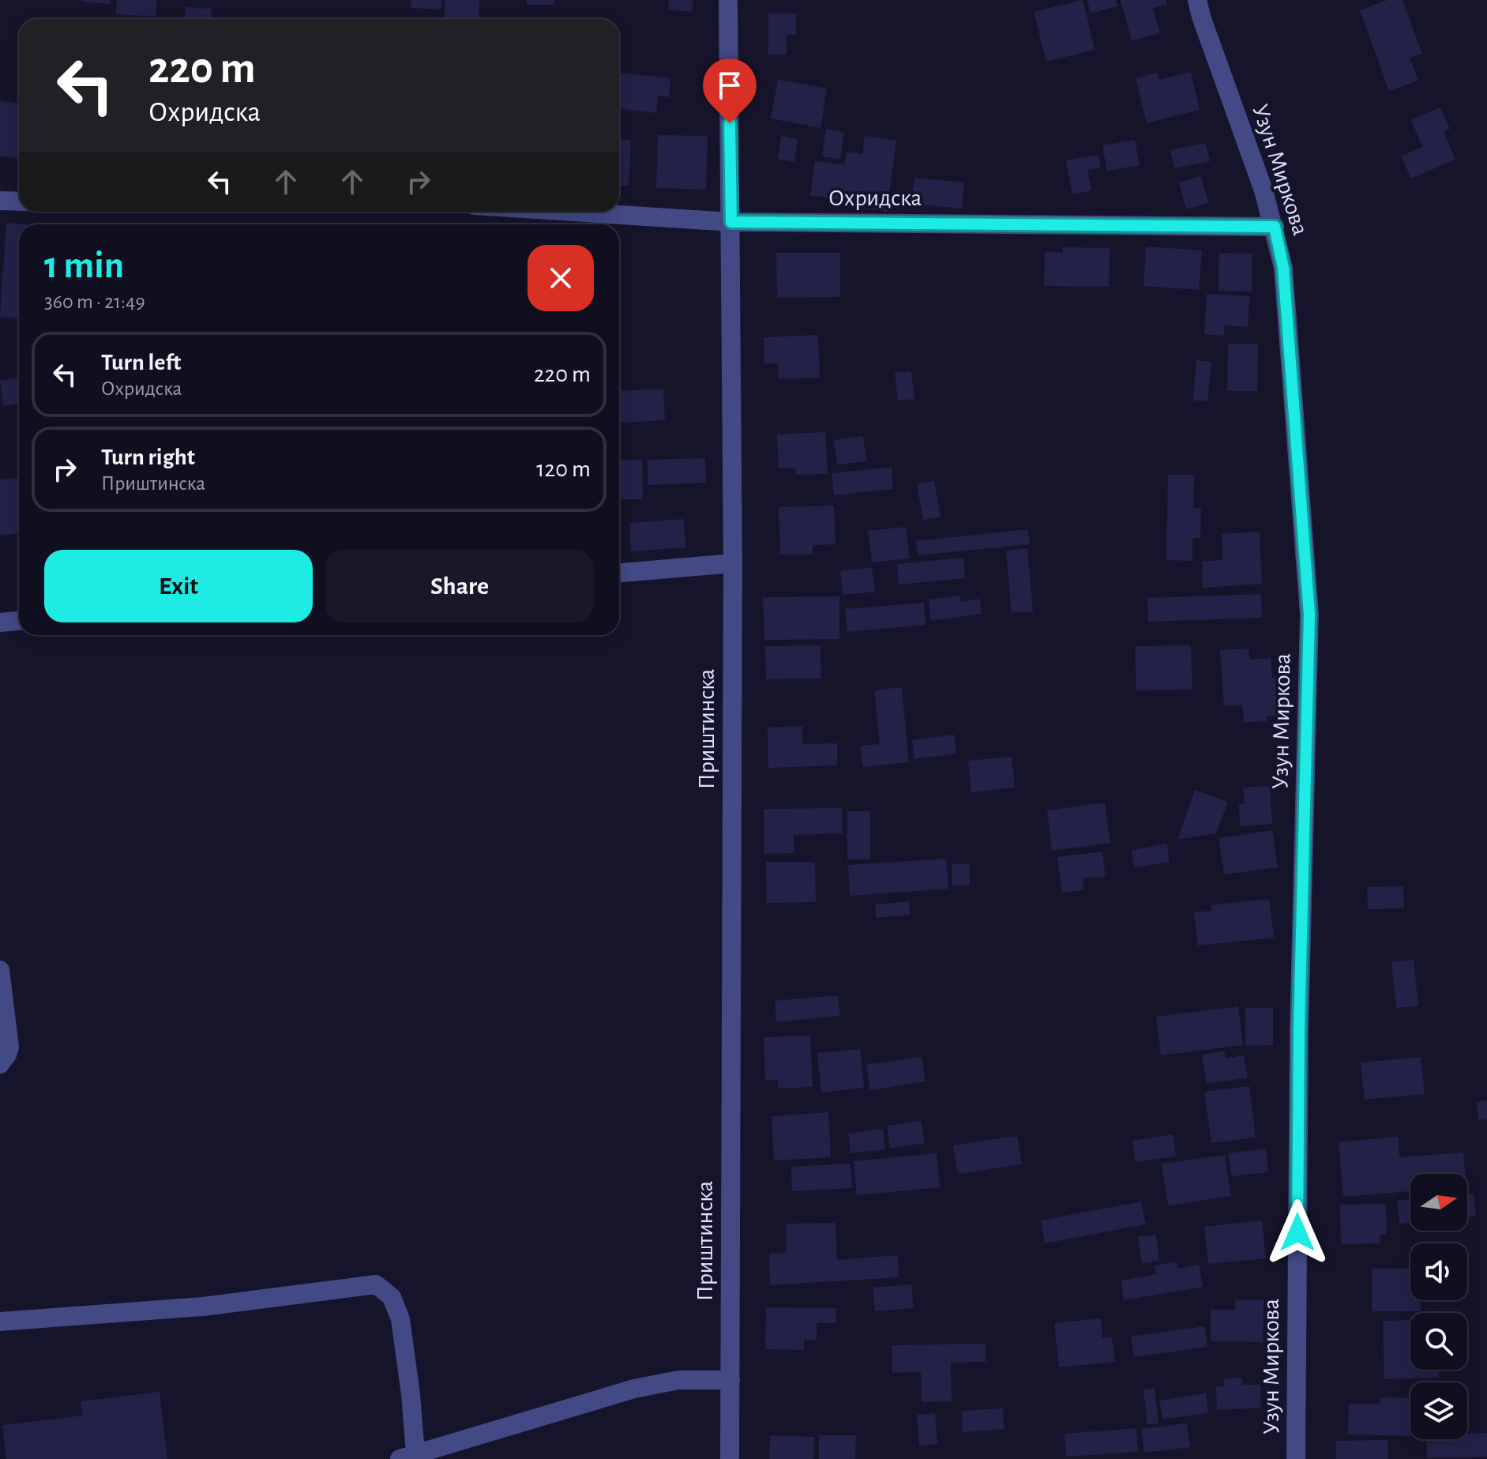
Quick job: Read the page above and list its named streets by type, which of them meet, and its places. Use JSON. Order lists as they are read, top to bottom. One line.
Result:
{"streets":{"street":["Узун Миркова","Охридска","Приштинска"]},"crossings":[["Узун Миркова","Охридска"],["Охридска","Приштинска"]],"north":"right","page":{"turn":["220 m","Охридска"],"heading":["1 min","360 m · 21:49"],"list":[{"name":"Turn left","note":"Охридска","value":"220 m"},{"name":"Turn right","note":"Приштинска","value":"120 m"}],"buttons":["Exit","Share"]}}
